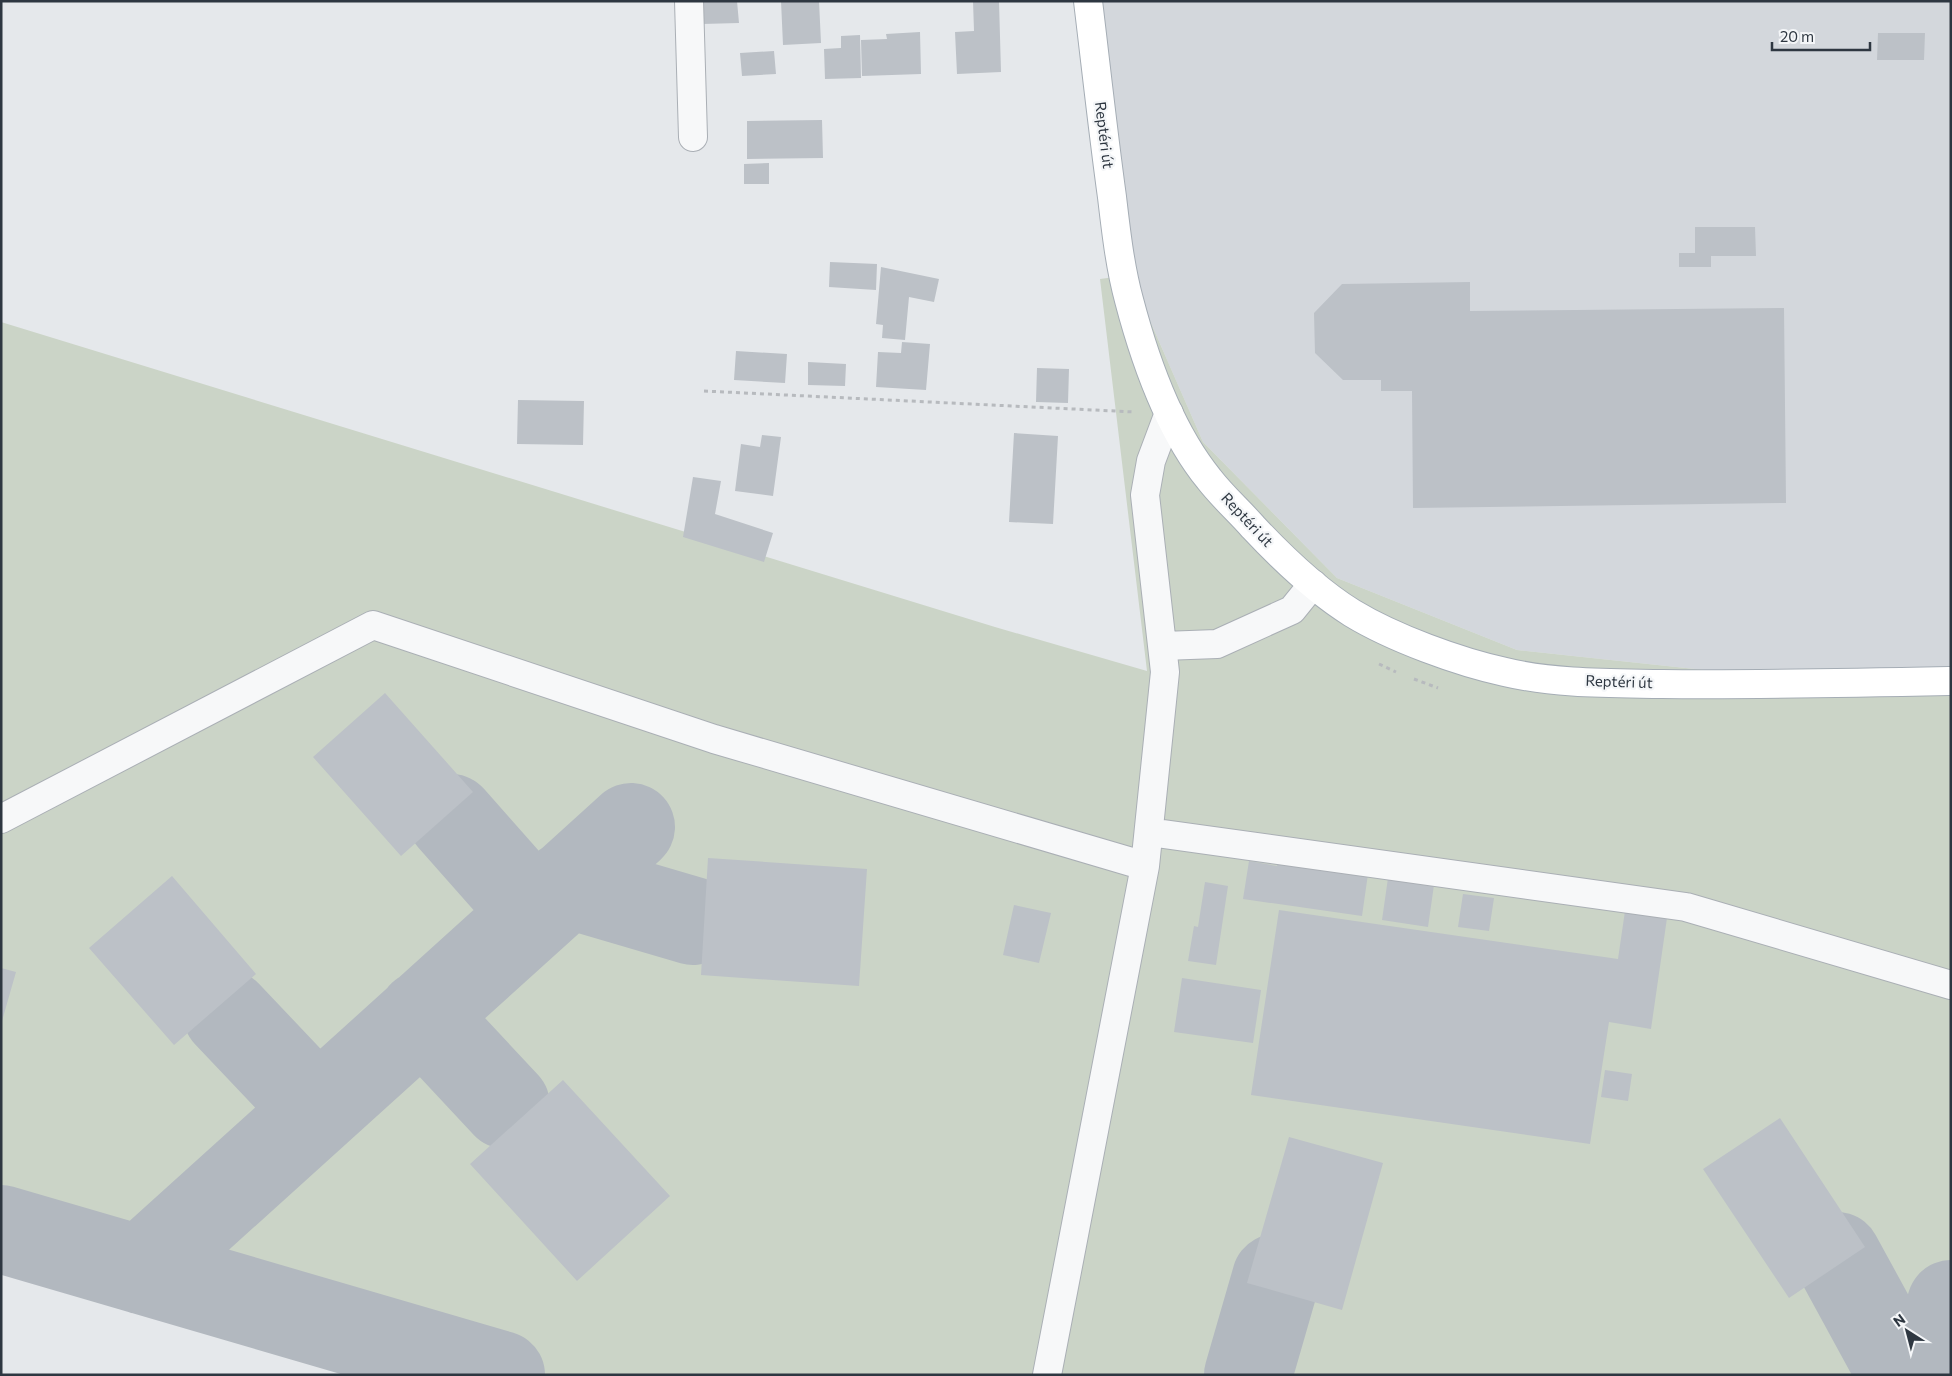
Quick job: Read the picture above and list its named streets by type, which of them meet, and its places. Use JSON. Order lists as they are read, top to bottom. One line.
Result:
{"streets":{"main road":["Reptéri út"]},"scale_bar":"20 m","north":"top left"}
